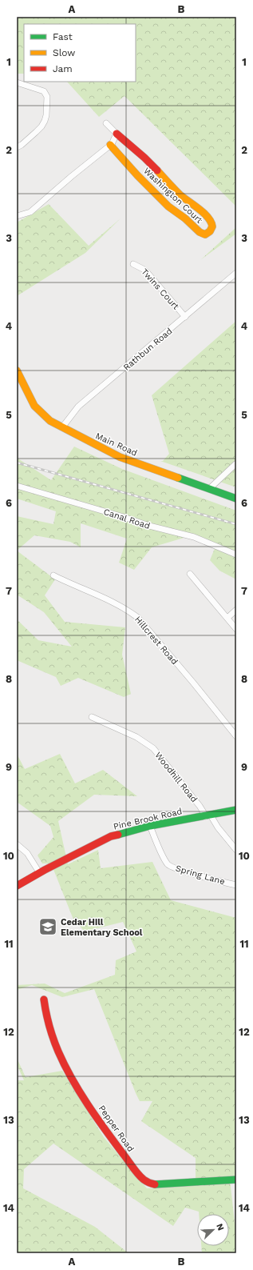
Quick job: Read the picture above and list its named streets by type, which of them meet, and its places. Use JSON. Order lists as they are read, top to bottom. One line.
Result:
{"streets":{"street":["Washington Court","Twins Court","Rathbun Road","Main Road","Canal Road","Hillcrest Road","Woodhill Road","Pine Brook Road","Spring Lane","Pepper Road"]},"crossings":[["Twins Court","Rathbun Road"],["Rathbun Road","Main Road"],["Woodhill Road","Pine Brook Road"],["Pine Brook Road","Spring Lane"]],"places":{"school or university":["Cedar Hill Elementary School"]},"legend":["Fast","Slow","Jam"],"north":"top right","grid":{"columns":["A","B"],"rows":["1","2","3","4","5","6","7","8","9","10","11","12","13","14"]}}
